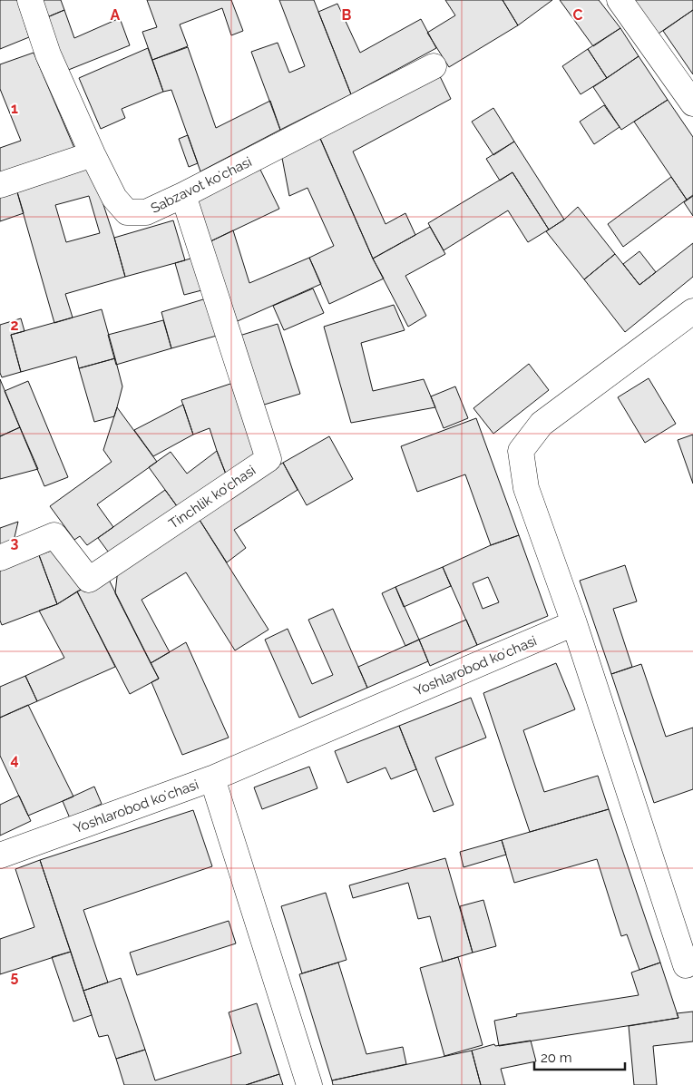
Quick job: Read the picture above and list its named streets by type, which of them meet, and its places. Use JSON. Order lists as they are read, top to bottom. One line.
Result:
{"streets":{"street":["Sabzavot koʻchasi","Tinchlik ko'chasi","Yoshlarobod koʻchasi"]},"crossings":[["Sabzavot koʻchasi","Tinchlik ko'chasi"]],"scale_bar":"20 m","grid":{"columns":["A","B","C"],"rows":["1","2","3","4","5"]}}
